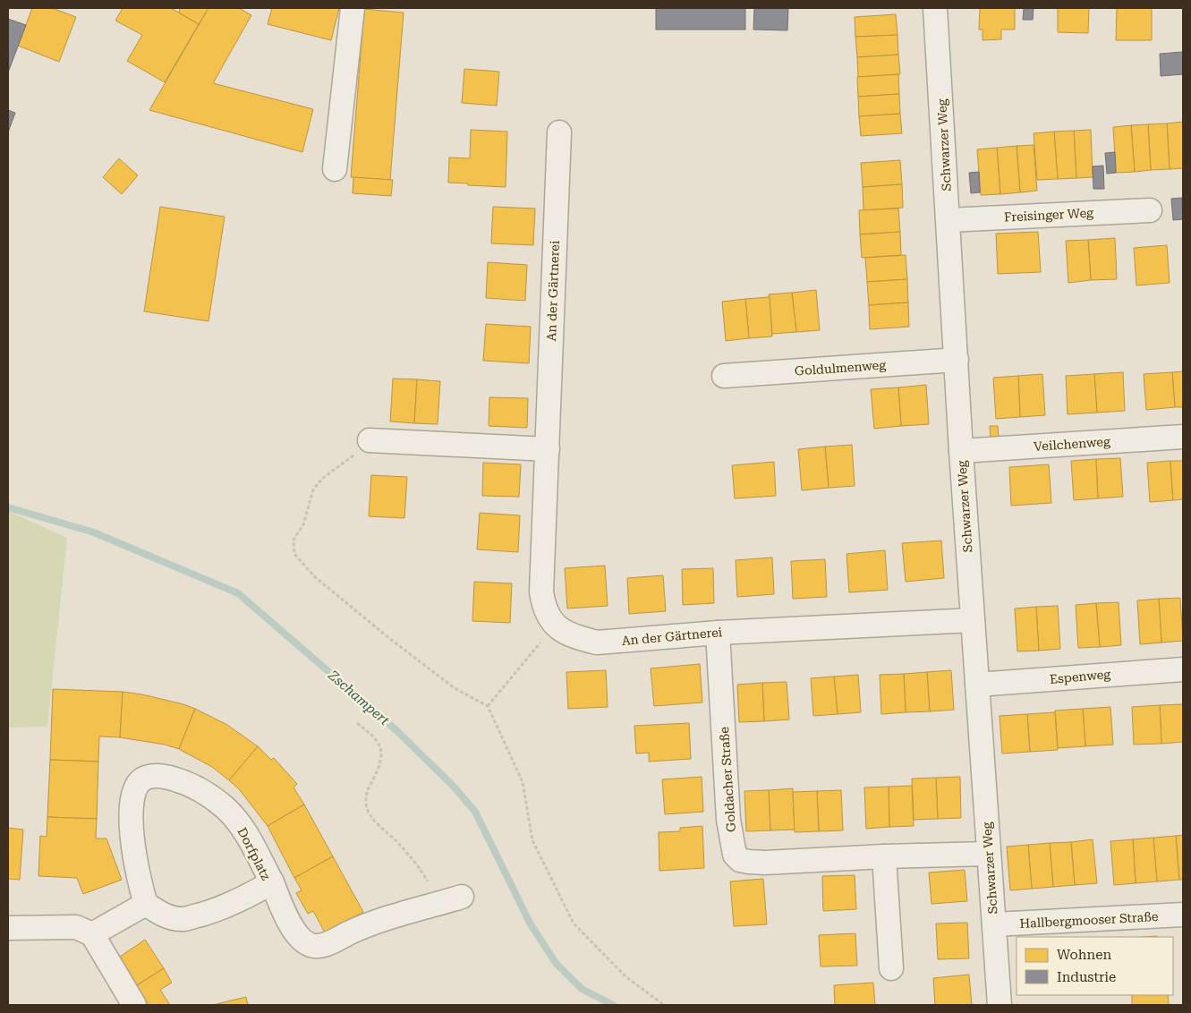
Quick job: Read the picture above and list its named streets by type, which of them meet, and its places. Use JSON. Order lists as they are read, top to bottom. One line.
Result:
{"streets":{"street":["Schwarzer Weg","Freisinger Weg","An der Gärtnerei","Goldulmenweg","Veilchenweg","Espenweg","Goldacher Straße","Dorfplatz","Hallbergmooser Straße"]},"crossings":[["Schwarzer Weg","Freisinger Weg"],["Schwarzer Weg","An der Gärtnerei"],["Schwarzer Weg","Goldulmenweg"],["Schwarzer Weg","Veilchenweg"],["Schwarzer Weg","Espenweg"],["Schwarzer Weg","Goldacher Straße"],["Schwarzer Weg","Hallbergmooser Straße"],["An der Gärtnerei","Goldacher Straße"]],"water":["Zschampert"],"legend":["Wohnen","Industrie"]}
